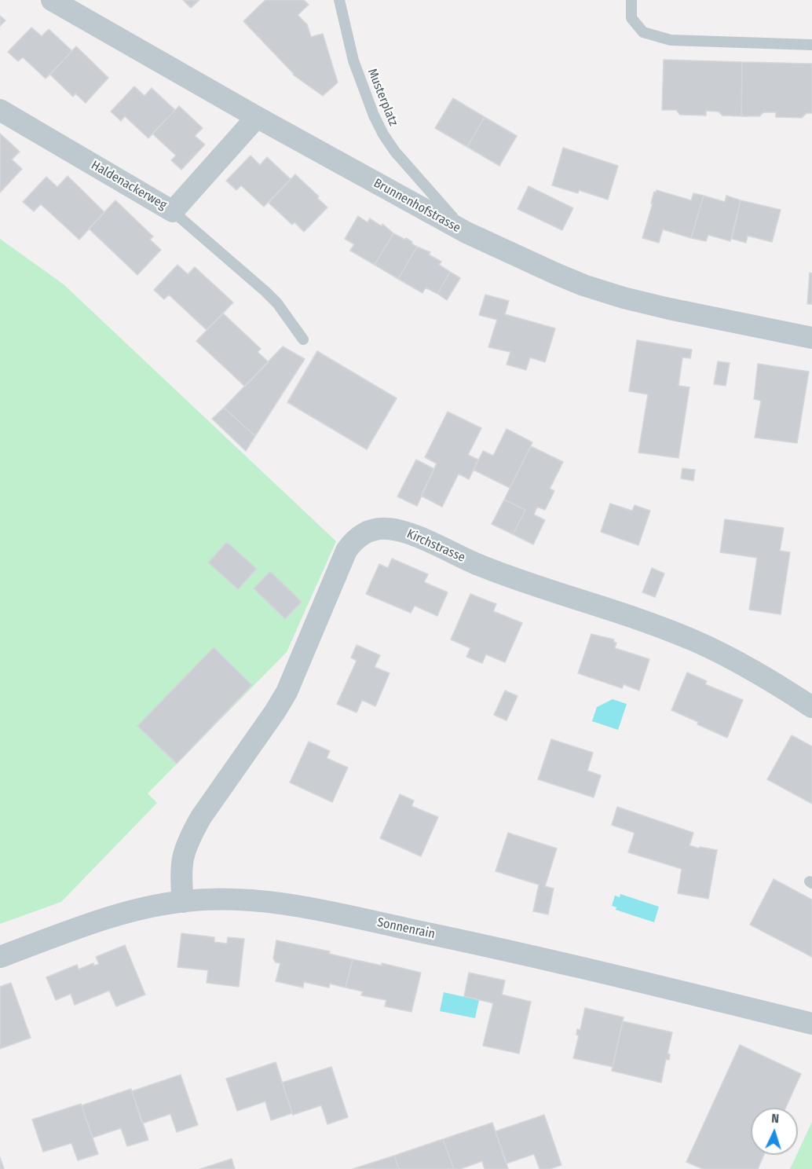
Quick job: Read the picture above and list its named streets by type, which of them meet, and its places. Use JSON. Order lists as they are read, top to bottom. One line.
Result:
{"streets":{"street":["Haldenackerweg","Brunnenhofstrasse","Kirchstrasse","Sonnenrain"],"lane":["Musterplatz"]},"crossings":[["Musterplatz","Brunnenhofstrasse"],["Haldenackerweg","Brunnenhofstrasse"],["Kirchstrasse","Sonnenrain"]],"north":"top"}
